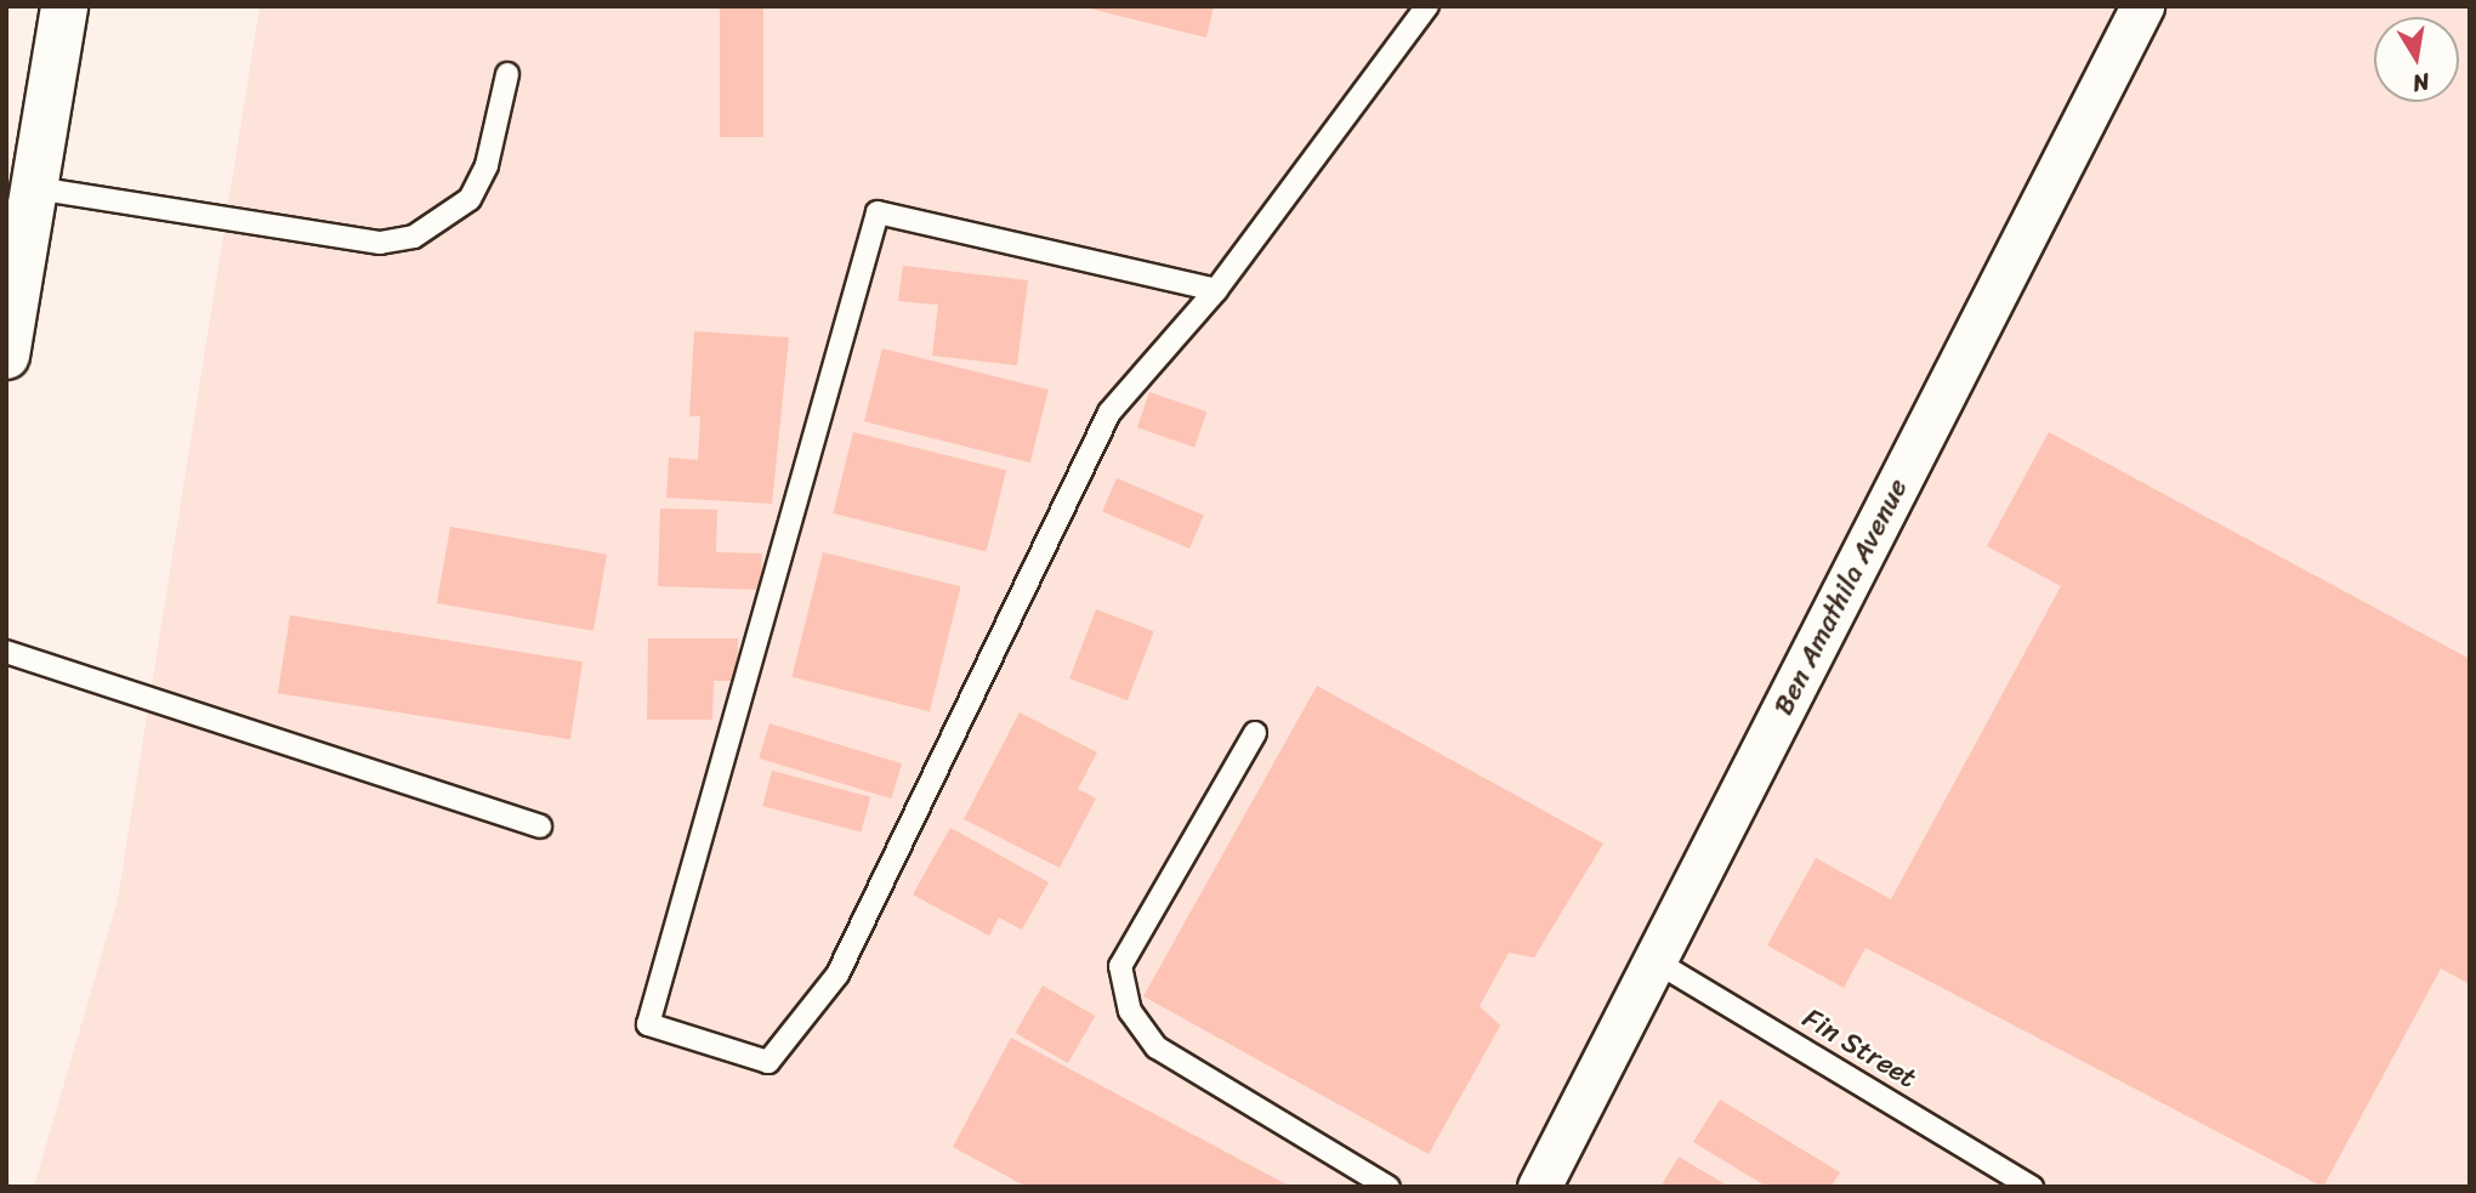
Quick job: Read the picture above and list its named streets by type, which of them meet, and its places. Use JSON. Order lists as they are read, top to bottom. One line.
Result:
{"streets":{"street":["Ben Amathila Avenue"],"lane":["Fin Street"]},"crossings":[["Ben Amathila Avenue","Fin Street"]],"north":"bottom"}
